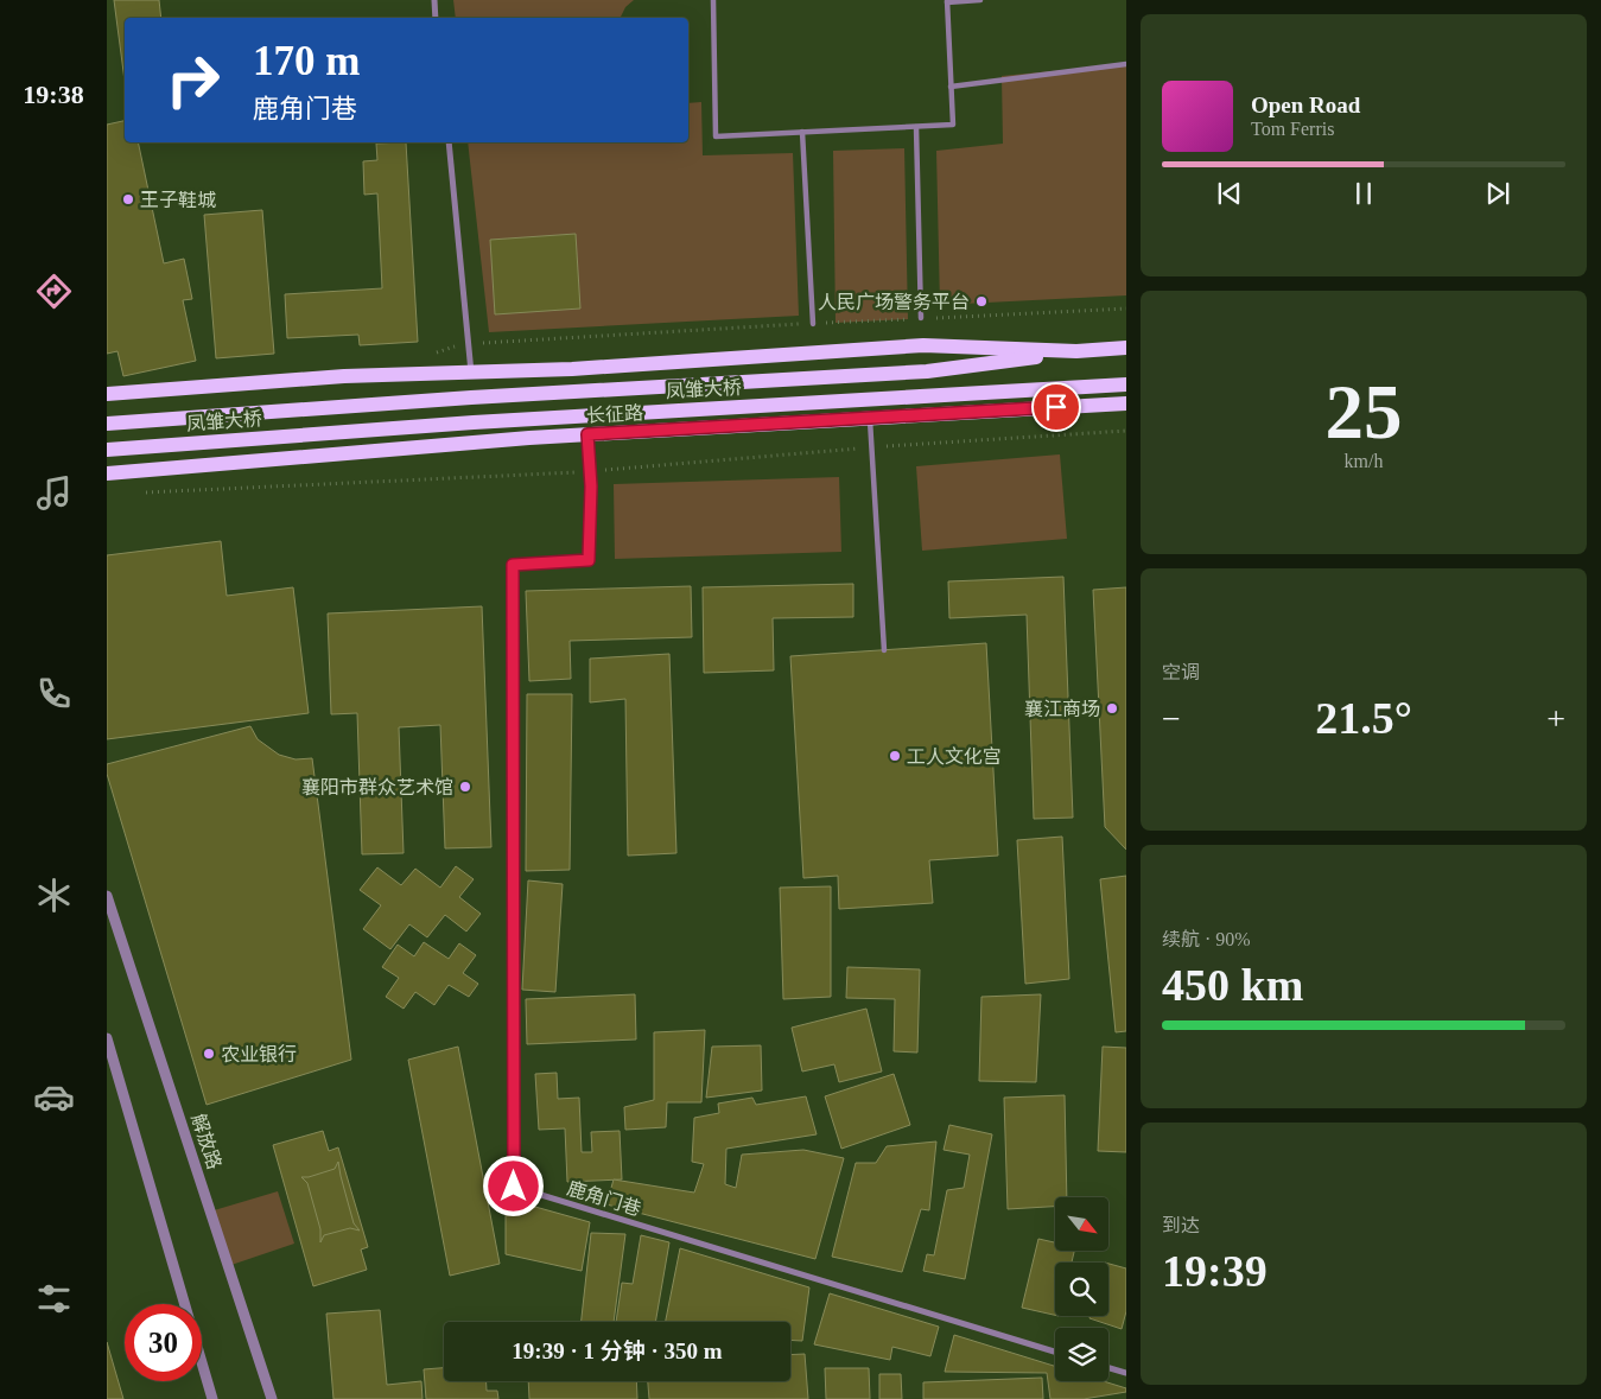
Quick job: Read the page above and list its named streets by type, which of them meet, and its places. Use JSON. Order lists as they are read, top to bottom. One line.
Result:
{"streets":{"main road":["凤雏大桥","长征路"],"street":["解放路","鹿角门巷"]},"crossings":[["长征路","鹿角门巷"]],"places":["王子鞋城","人民广场警务平台","襄江商场","工人文化宫","襄阳市群众艺术馆","农业银行"],"north":"bottom right","page":{"tabs":"19:38","turn":["170 m","鹿角门巷"],"song":["Open Road","Tom Ferris"],"tile":[["25","km/h"],"空调",["续航 · 90%","450 km"],["到达","19:39"]],"heat":["−","21.5°","+"],"limit":"30","trip":"19:39 · 1 分钟 · 350 m"}}
